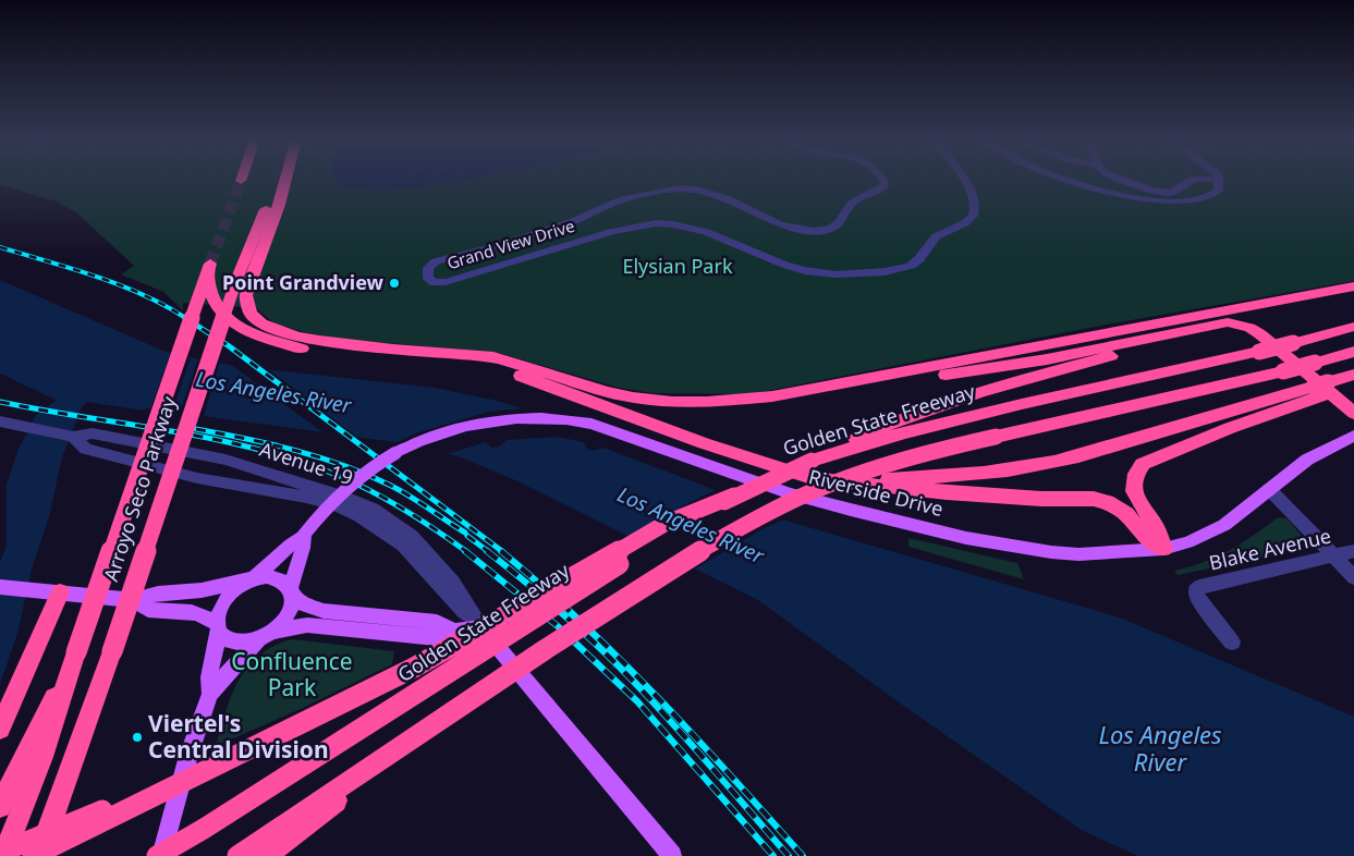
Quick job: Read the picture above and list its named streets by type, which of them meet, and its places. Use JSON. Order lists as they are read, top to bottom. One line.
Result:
{"streets":{"highway":["Golden State Freeway","Arroyo Seco Parkway"],"main road":["Riverside Drive"],"street":["Grand View Drive","Avenue 19","Blake Avenue"]},"water":["Los Angeles River"],"parks":["Elysian Park","Confluence Park"],"places":["Point Grandview","Viertel's Central Division"]}
